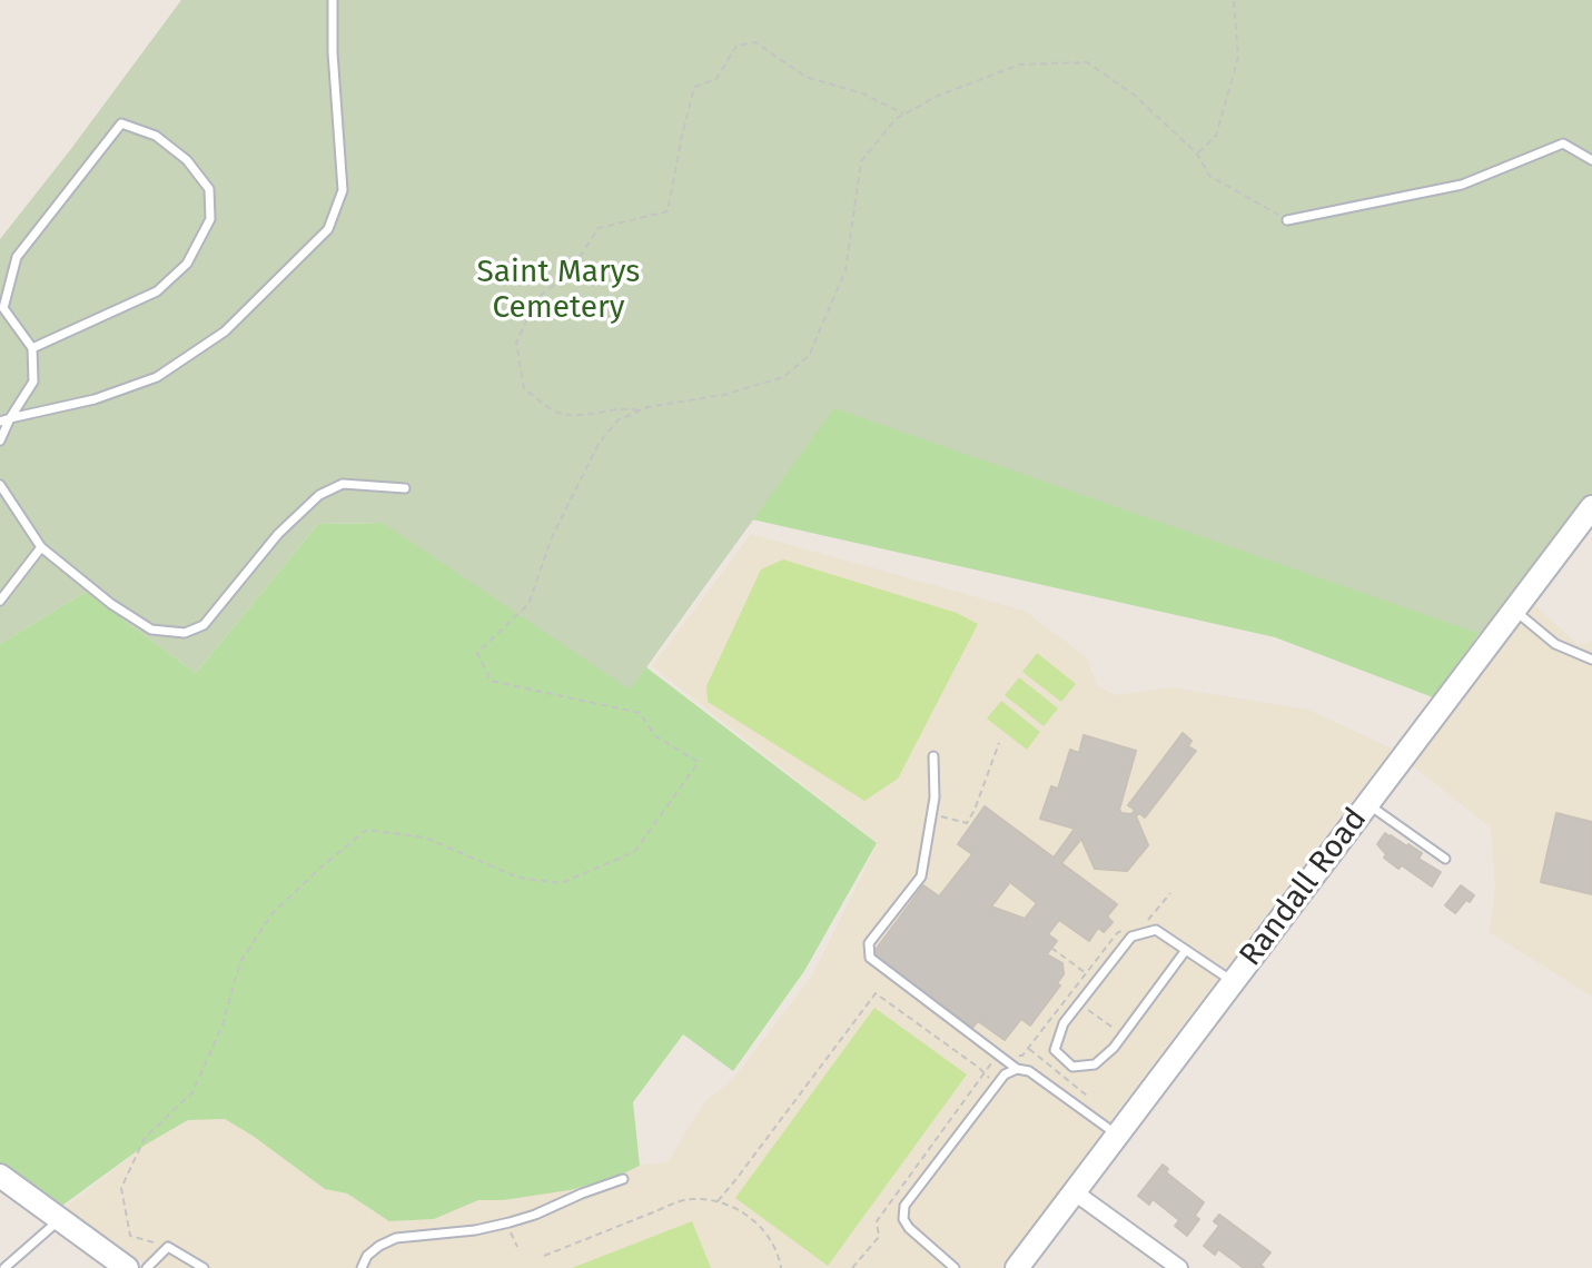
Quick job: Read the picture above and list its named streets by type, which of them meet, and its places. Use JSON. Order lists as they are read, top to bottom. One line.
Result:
{"streets":{"street":["Randall Road"]},"parks":["Saint Marys Cemetery"]}
